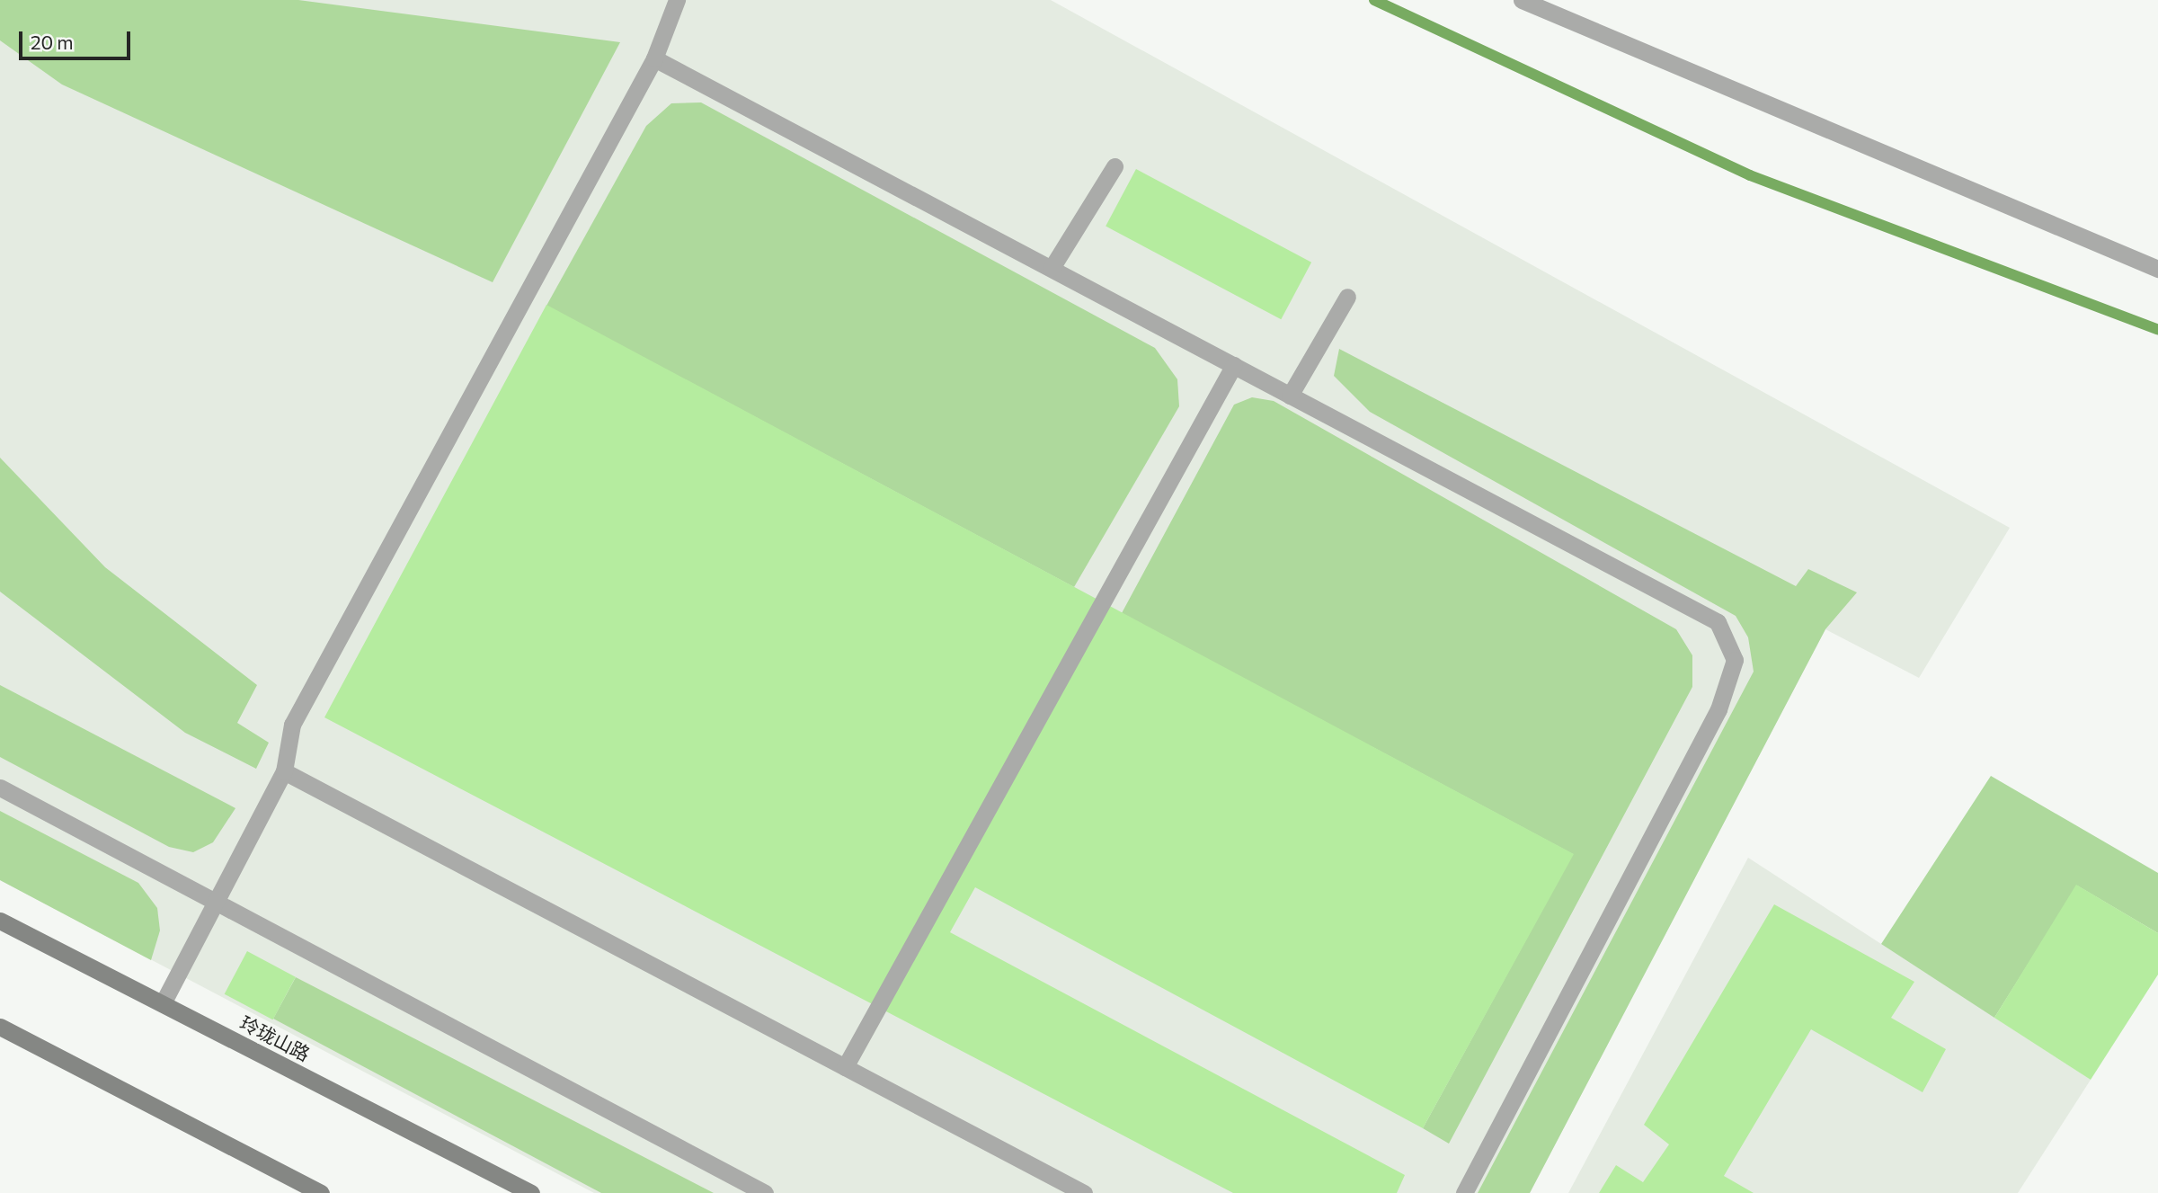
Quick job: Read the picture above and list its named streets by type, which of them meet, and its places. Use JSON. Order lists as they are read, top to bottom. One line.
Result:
{"streets":{"main road":["玲珑山路"]},"scale_bar":"20 m"}
